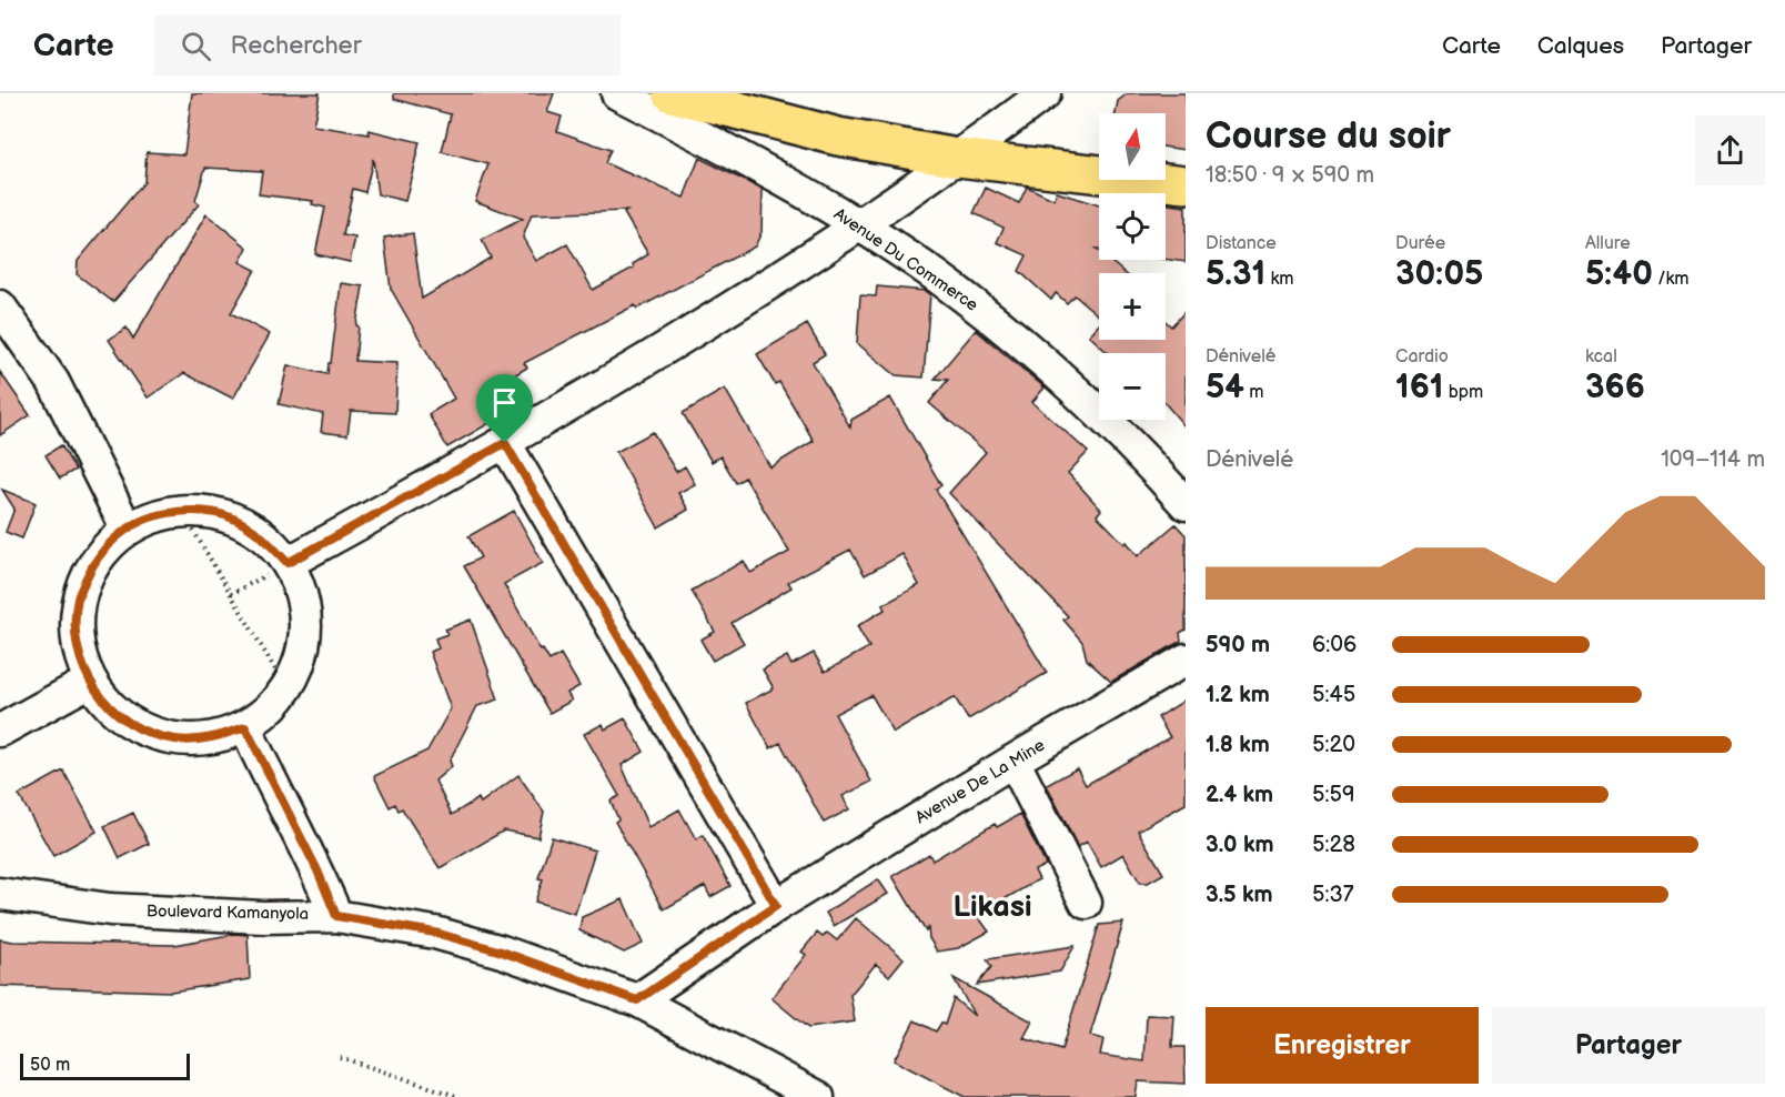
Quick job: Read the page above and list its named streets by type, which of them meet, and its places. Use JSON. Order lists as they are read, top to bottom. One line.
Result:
{"streets":{"street":["Avenue Du Commerce","Avenue De La Mine","Boulevard Kamanyola"]},"crossings":[["Avenue De La Mine","Boulevard Kamanyola"]],"districts":["Likasi"],"scale_bar":"50 m","north":"top","page":{"header":"Carte","search":"Rechercher","nav":["Carte","Calques","Partager"],"heading":["Course du soir","18:50 · 9 × 590 m"],"map_buttons":["+","−"],"stats":[["Distance","5.31 km"],["Durée","30:05"],["Allure","5:40 /km"],["Dénivelé","54 m"],["Cardio","161 bpm"],["kcal","366"]],"chart":["Dénivelé","109–114 m"],"list":[{"name":"590 m","note":"6:06"},{"name":"1.2 km","note":"5:45"},{"name":"1.8 km","note":"5:20"},{"name":"2.4 km","note":"5:59"},{"name":"3.0 km","note":"5:28"},{"name":"3.5 km","note":"5:37"}],"buttons":["Enregistrer","Partager"],"scale":"50 m"}}
